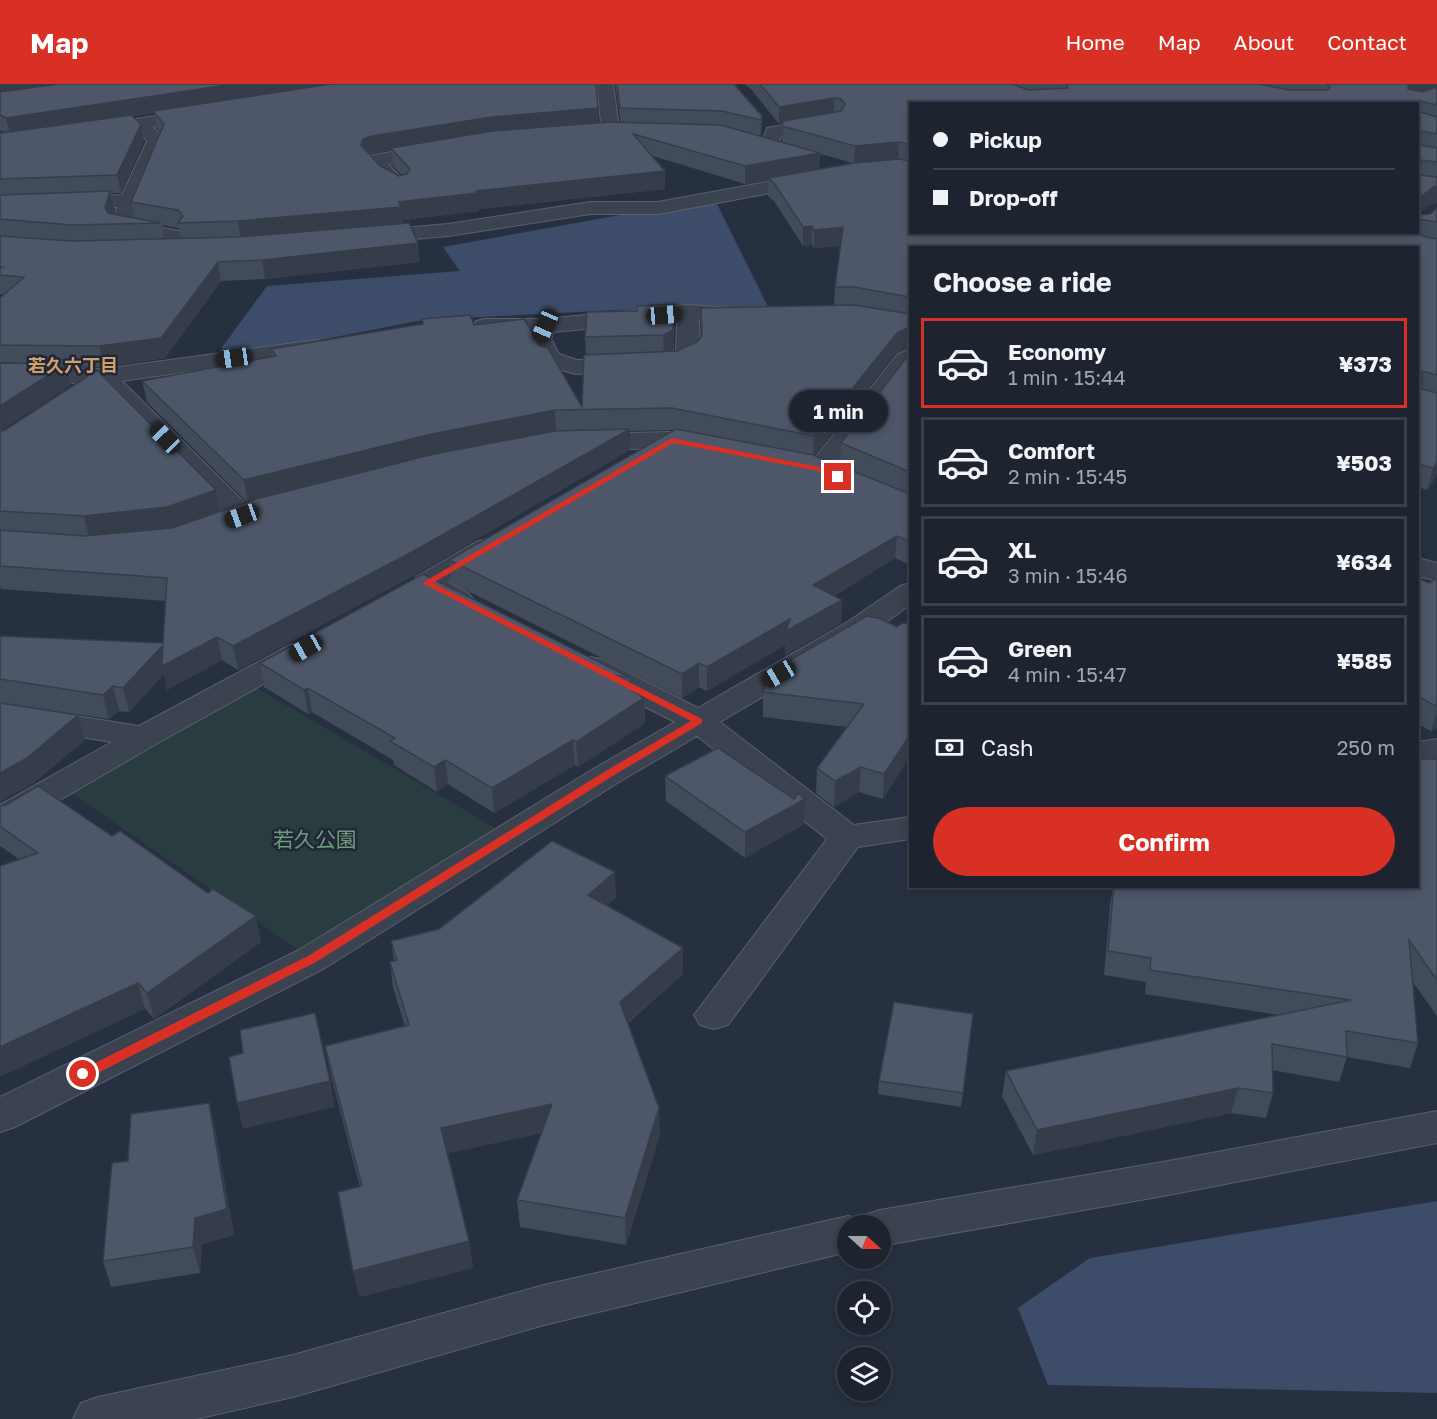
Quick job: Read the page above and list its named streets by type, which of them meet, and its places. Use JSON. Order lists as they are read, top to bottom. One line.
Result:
{"districts":["若久六丁目"],"parks":["若久公園"],"north":"right","page":{"header":"Map","nav":["Home","Map","About","Contact"],"banner":["Pickup","Drop-off"],"heading":"Choose a ride","list":[{"name":"Economy","note":"1 min · 15:44","value":"¥373"},{"name":"Comfort","note":"2 min · 15:45","value":"¥503"},{"name":"XL","note":"3 min · 15:46","value":"¥634"},{"name":"Green","note":"4 min · 15:47","value":"¥585"}],"bubble":"1 min","pay":["Cash","250 m"],"buttons":"Confirm"}}
